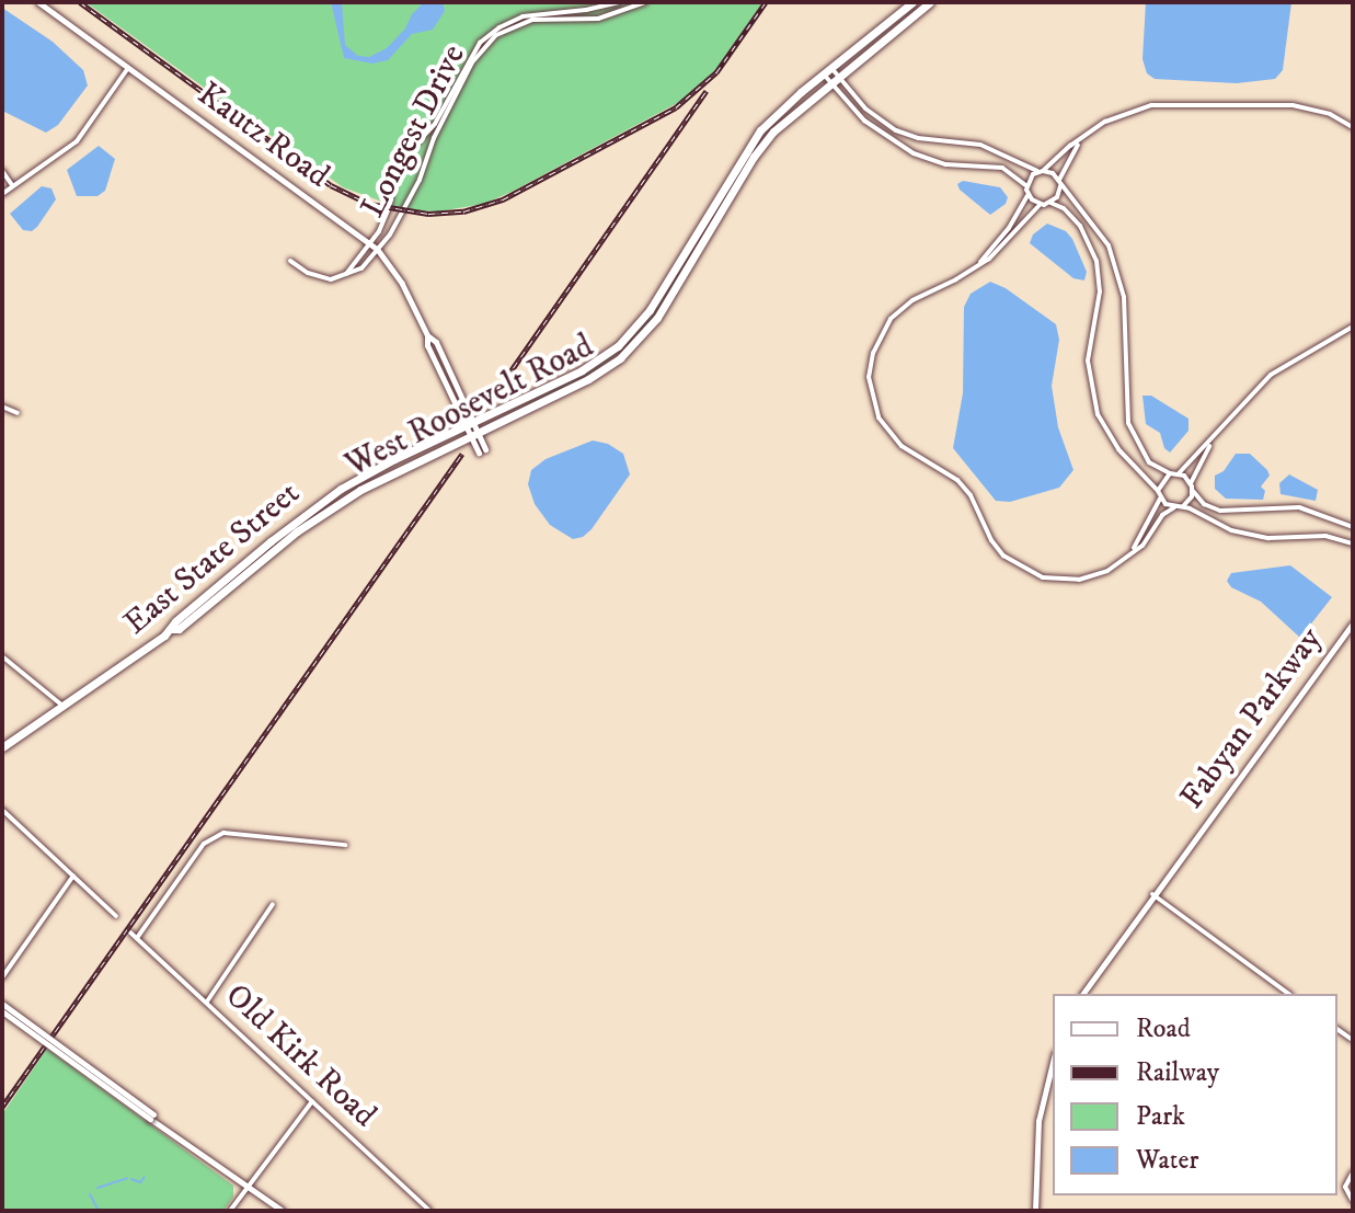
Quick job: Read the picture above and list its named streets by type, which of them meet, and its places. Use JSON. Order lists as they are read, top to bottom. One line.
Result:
{"streets":{"main road":["West Roosevelt Road","East State Street"],"street":["Longest Drive","Kautz Road","Fabyan Parkway","Old Kirk Road"]},"crossings":[["Longest Drive","Kautz Road"],["Kautz Road","West Roosevelt Road"],["Kautz Road","East State Street"],["West Roosevelt Road","East State Street"]],"legend":["Road","Railway","Park","Water"]}
